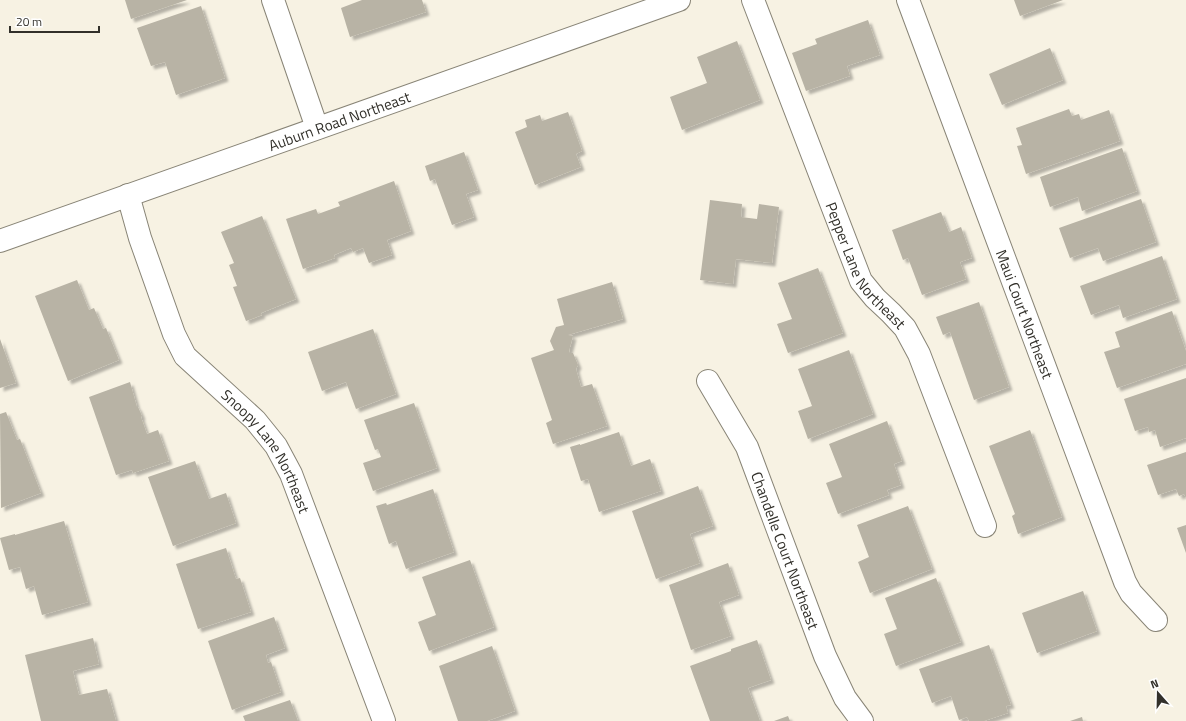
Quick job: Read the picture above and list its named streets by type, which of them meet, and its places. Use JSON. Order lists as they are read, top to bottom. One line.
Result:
{"streets":{"street":["Auburn Road Northeast","Pepper Lane Northeast","Maui Court Northeast","Snoopy Lane Northeast","Chandelle Court Northeast"]},"crossings":[["Auburn Road Northeast","Snoopy Lane Northeast"]],"scale_bar":"20 m","north":"top"}
